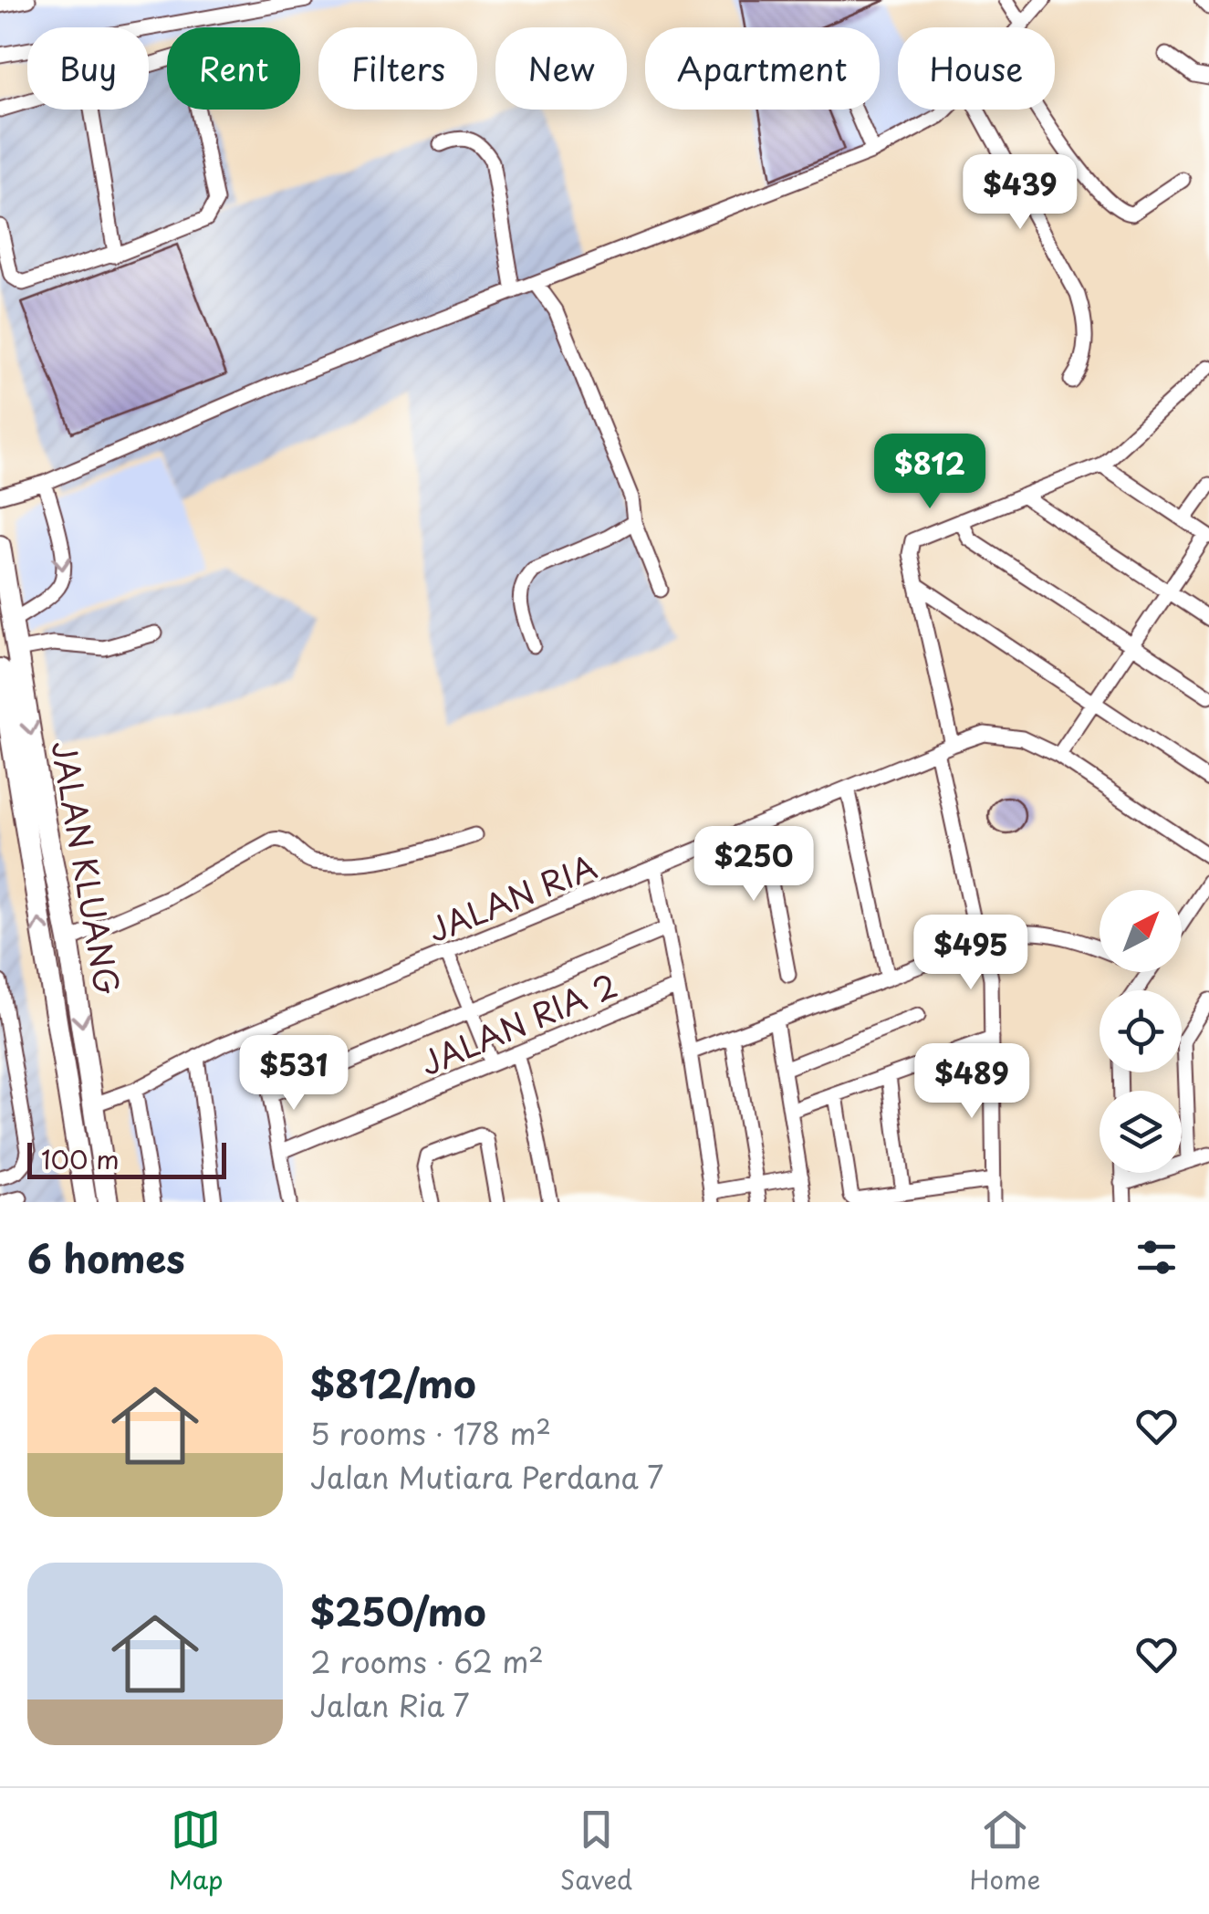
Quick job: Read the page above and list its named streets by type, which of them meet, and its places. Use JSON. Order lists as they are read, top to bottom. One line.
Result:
{"streets":{"highway":["JALAN KLUANG"],"street":["JALAN RIA","JALAN RIA 2"]},"crossings":[["JALAN KLUANG","JALAN RIA"]],"scale_bar":"100 m","north":"top right","page":{"chip":["Buy","Rent","Filters","New","Apartment","House"],"price":["$439","$812","$250","$495","$531","$489"],"scale":"100 m","heading":"6 homes","list":[{"name":"$812/mo","note":"5 rooms · 178 m² · Jalan Mutiara Perdana 7"},{"name":"$250/mo","note":"2 rooms · 62 m² · Jalan Ria 7"}],"tabs":["Map","Saved","Home"]}}
